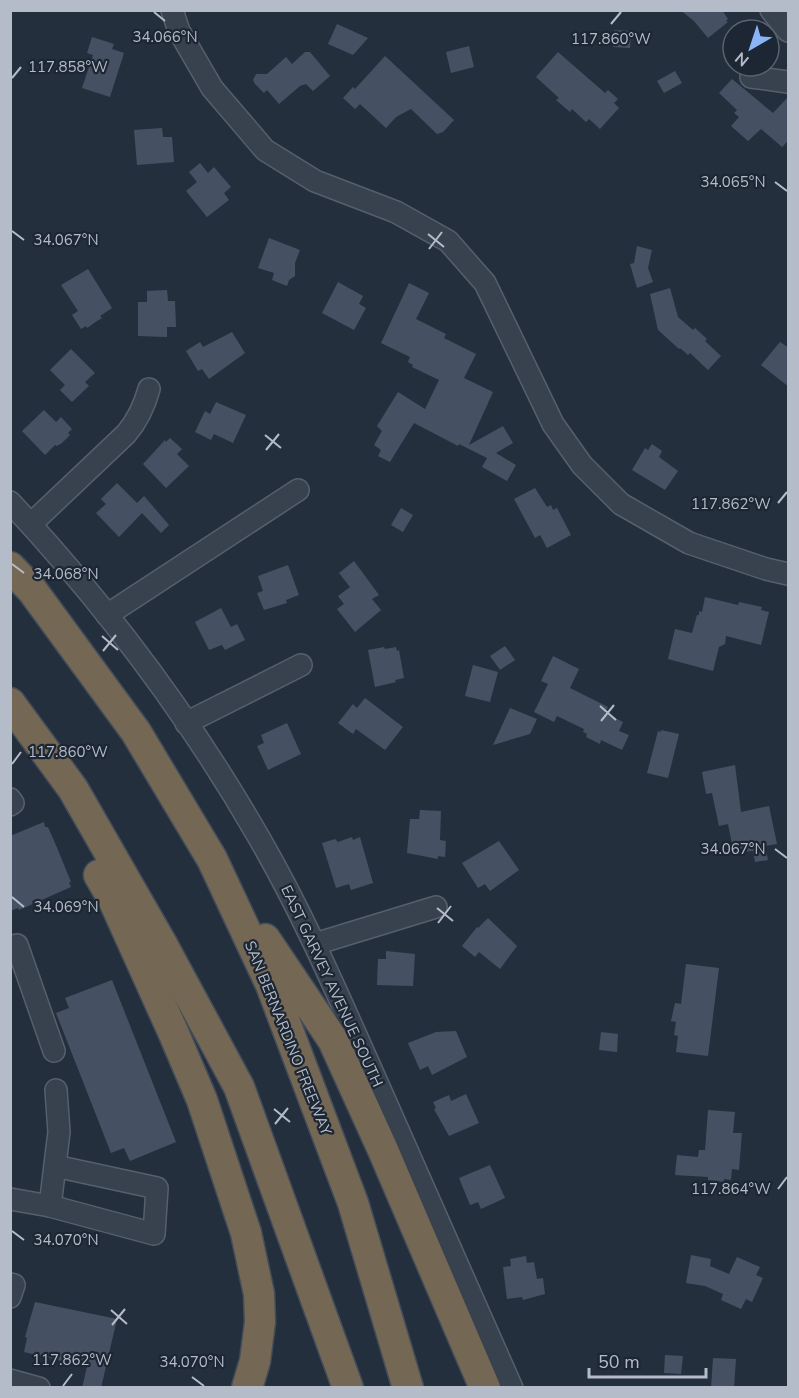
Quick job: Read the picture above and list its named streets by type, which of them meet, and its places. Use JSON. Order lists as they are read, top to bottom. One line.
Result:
{"streets":{"highway":["SAN BERNARDINO FREEWAY"],"street":["EAST GARVEY AVENUE SOUTH"]},"scale_bar":"50 m","north":"bottom left","coordinates":["34.066°N","117.860°W","117.858°W","34.065°N","34.067°N","117.862°W","34.068°N","34.069°N","117.864°W","34.070°N"]}
